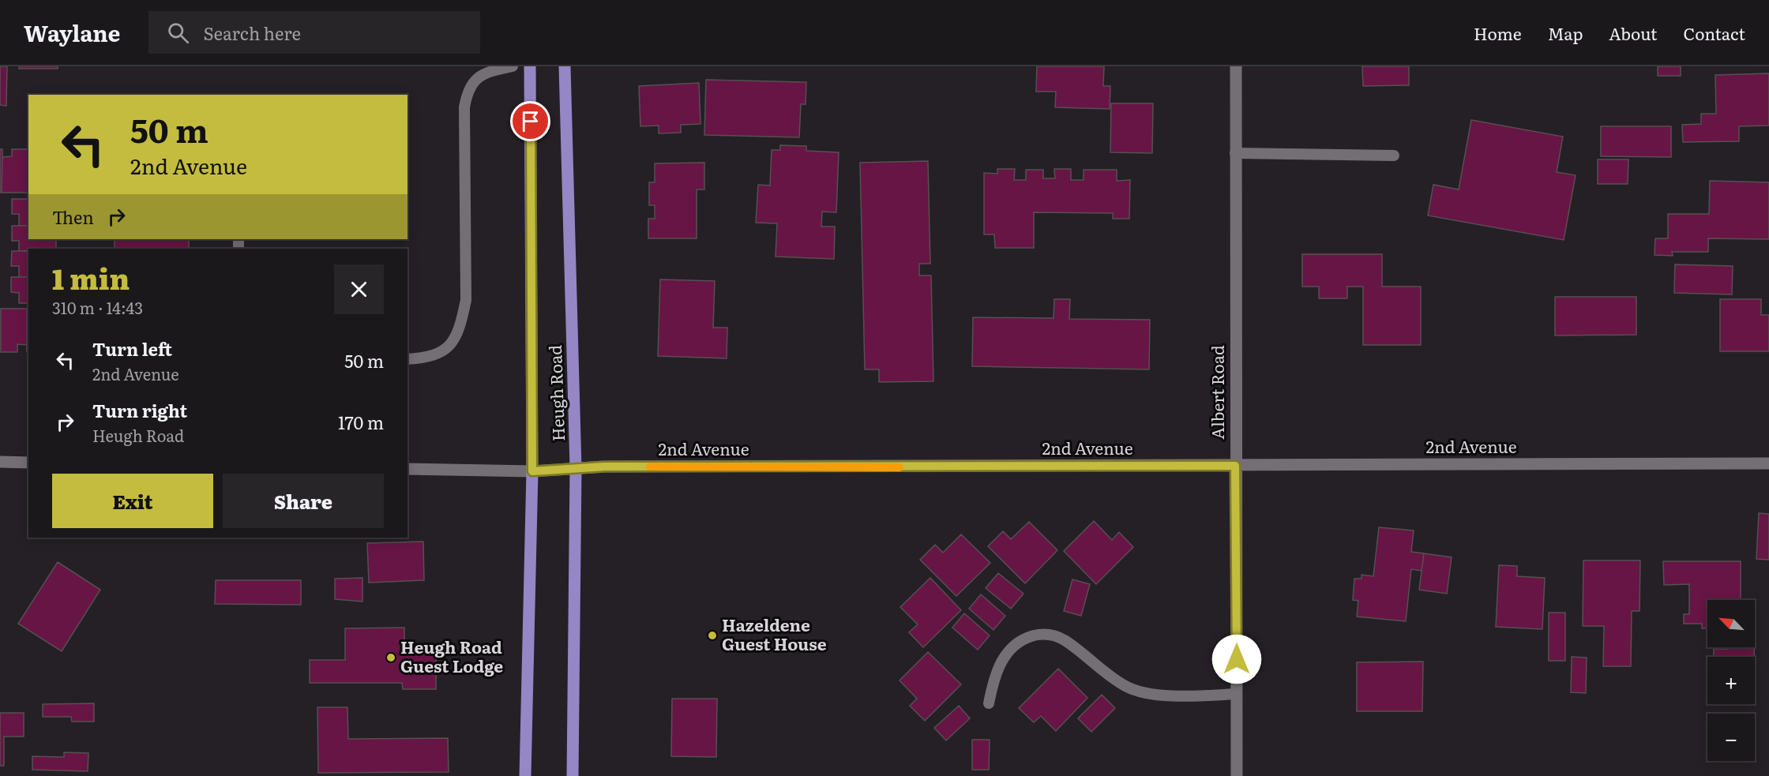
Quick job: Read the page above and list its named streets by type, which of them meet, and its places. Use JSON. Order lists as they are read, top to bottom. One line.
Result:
{"streets":{"main road":["Heugh Road"],"street":["Albert Road","2nd Avenue"]},"crossings":[["Albert Road","2nd Avenue"],["Heugh Road","2nd Avenue"]],"places":["Hazeldene Guest House","Heugh Road Guest Lodge"],"north":"top left","page":{"header":"Waylane","search":"Search here","nav":["Home","Map","About","Contact"],"turn":["50 m","2nd Avenue"],"then":"Then","heading":["1 min","310 m · 14:43"],"list":[{"name":"Turn left","note":"2nd Avenue","value":"50 m"},{"name":"Turn right","note":"Heugh Road","value":"170 m"}],"buttons":["Exit","Share"],"map_buttons":["+","−"]}}
